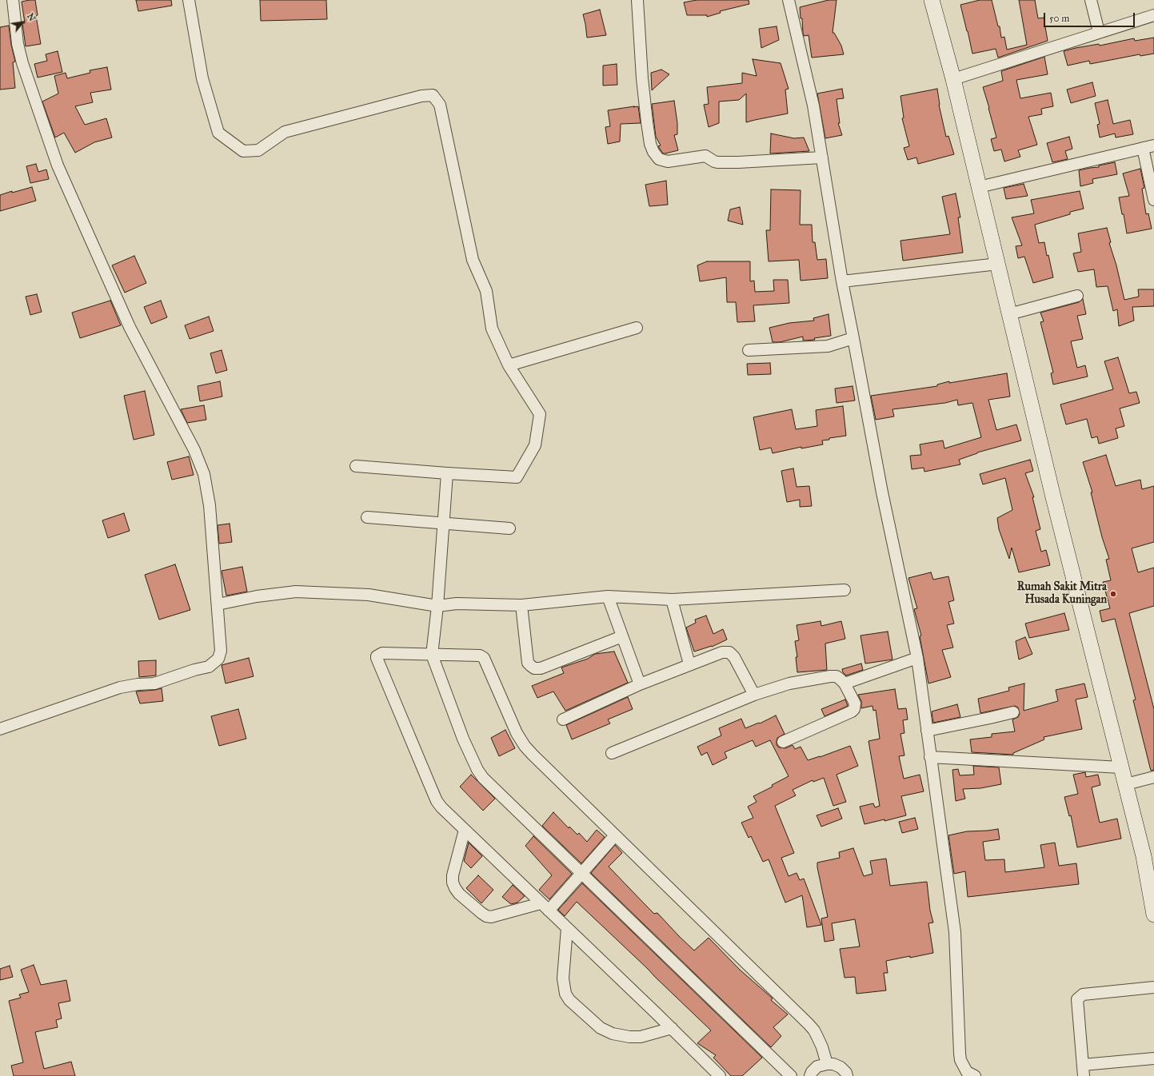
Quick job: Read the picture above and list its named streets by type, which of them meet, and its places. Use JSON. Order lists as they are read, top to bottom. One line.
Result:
{"places":["Rumah Sakit Mitra Husada Kuningan"],"scale_bar":"50 m","north":"top right"}
